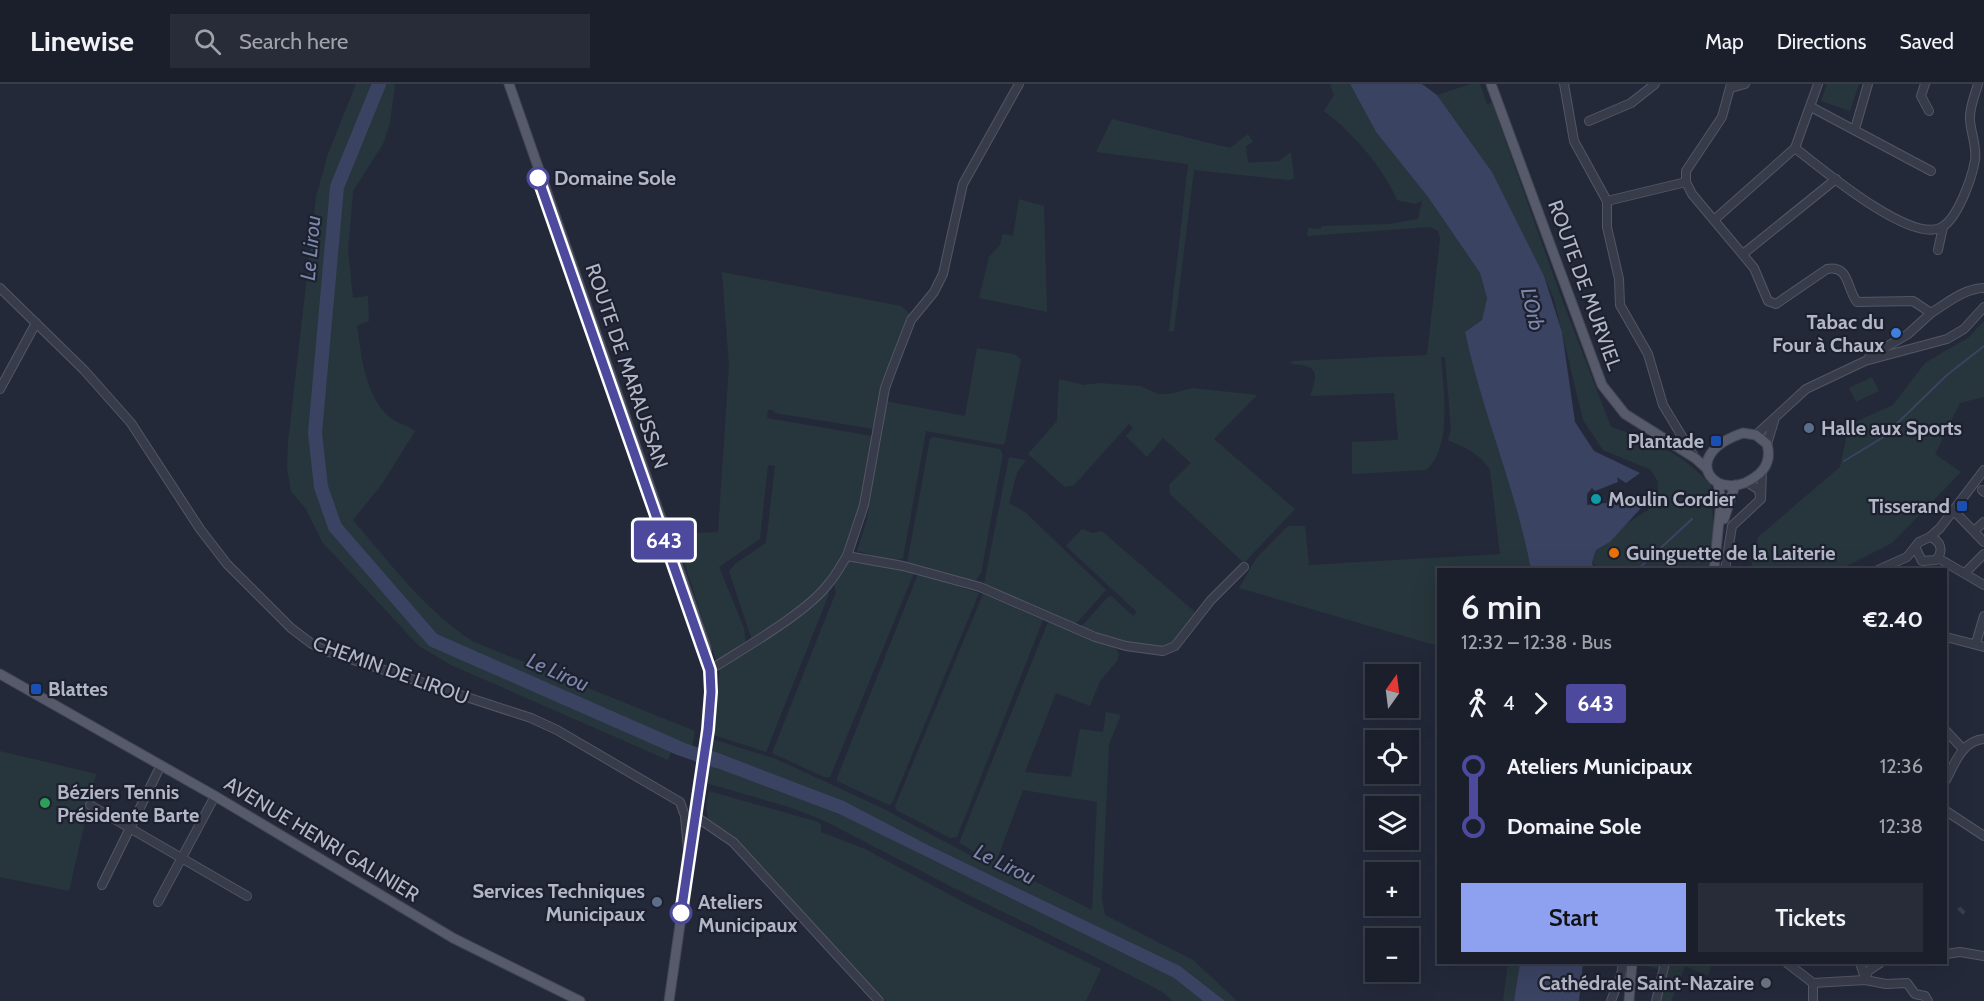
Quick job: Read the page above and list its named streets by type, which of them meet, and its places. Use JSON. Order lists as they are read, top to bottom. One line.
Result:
{"streets":{"main road":["ROUTE DE MURVIEL","ROUTE DE MARAUSSAN","AVENUE HENRI GALINIER"],"street":["CHEMIN DE LIROU"]},"crossings":[["ROUTE DE MARAUSSAN","CHEMIN DE LIROU"]],"water":["Le Lirou","L'Orb"],"places":{"other":["Domaine Sole","Tabac du Four à Chaux","Halle aux Sports","Moulin Cordier","Guinguette de la Laiterie","Béziers Tennis Présidente Barte","Services Techniques Municipaux","Ateliers Municipaux","Cathédrale Saint-Nazaire"],"transit":["Plantade","Tisserand","Blattes"]},"lines":["bus line 643"],"north":"top","page":{"header":"Linewise","search":"Search here","nav":["Map","Directions","Saved"],"on_map":"643","heading":["6 min","12:32 – 12:38 · Bus","€2.40"],"map_buttons":["+","−"],"legs":["4","643"],"list":[{"name":"Ateliers Municipaux","value":"12:36"},{"name":"Domaine Sole","value":"12:38"}],"buttons":["Start","Tickets"]}}
